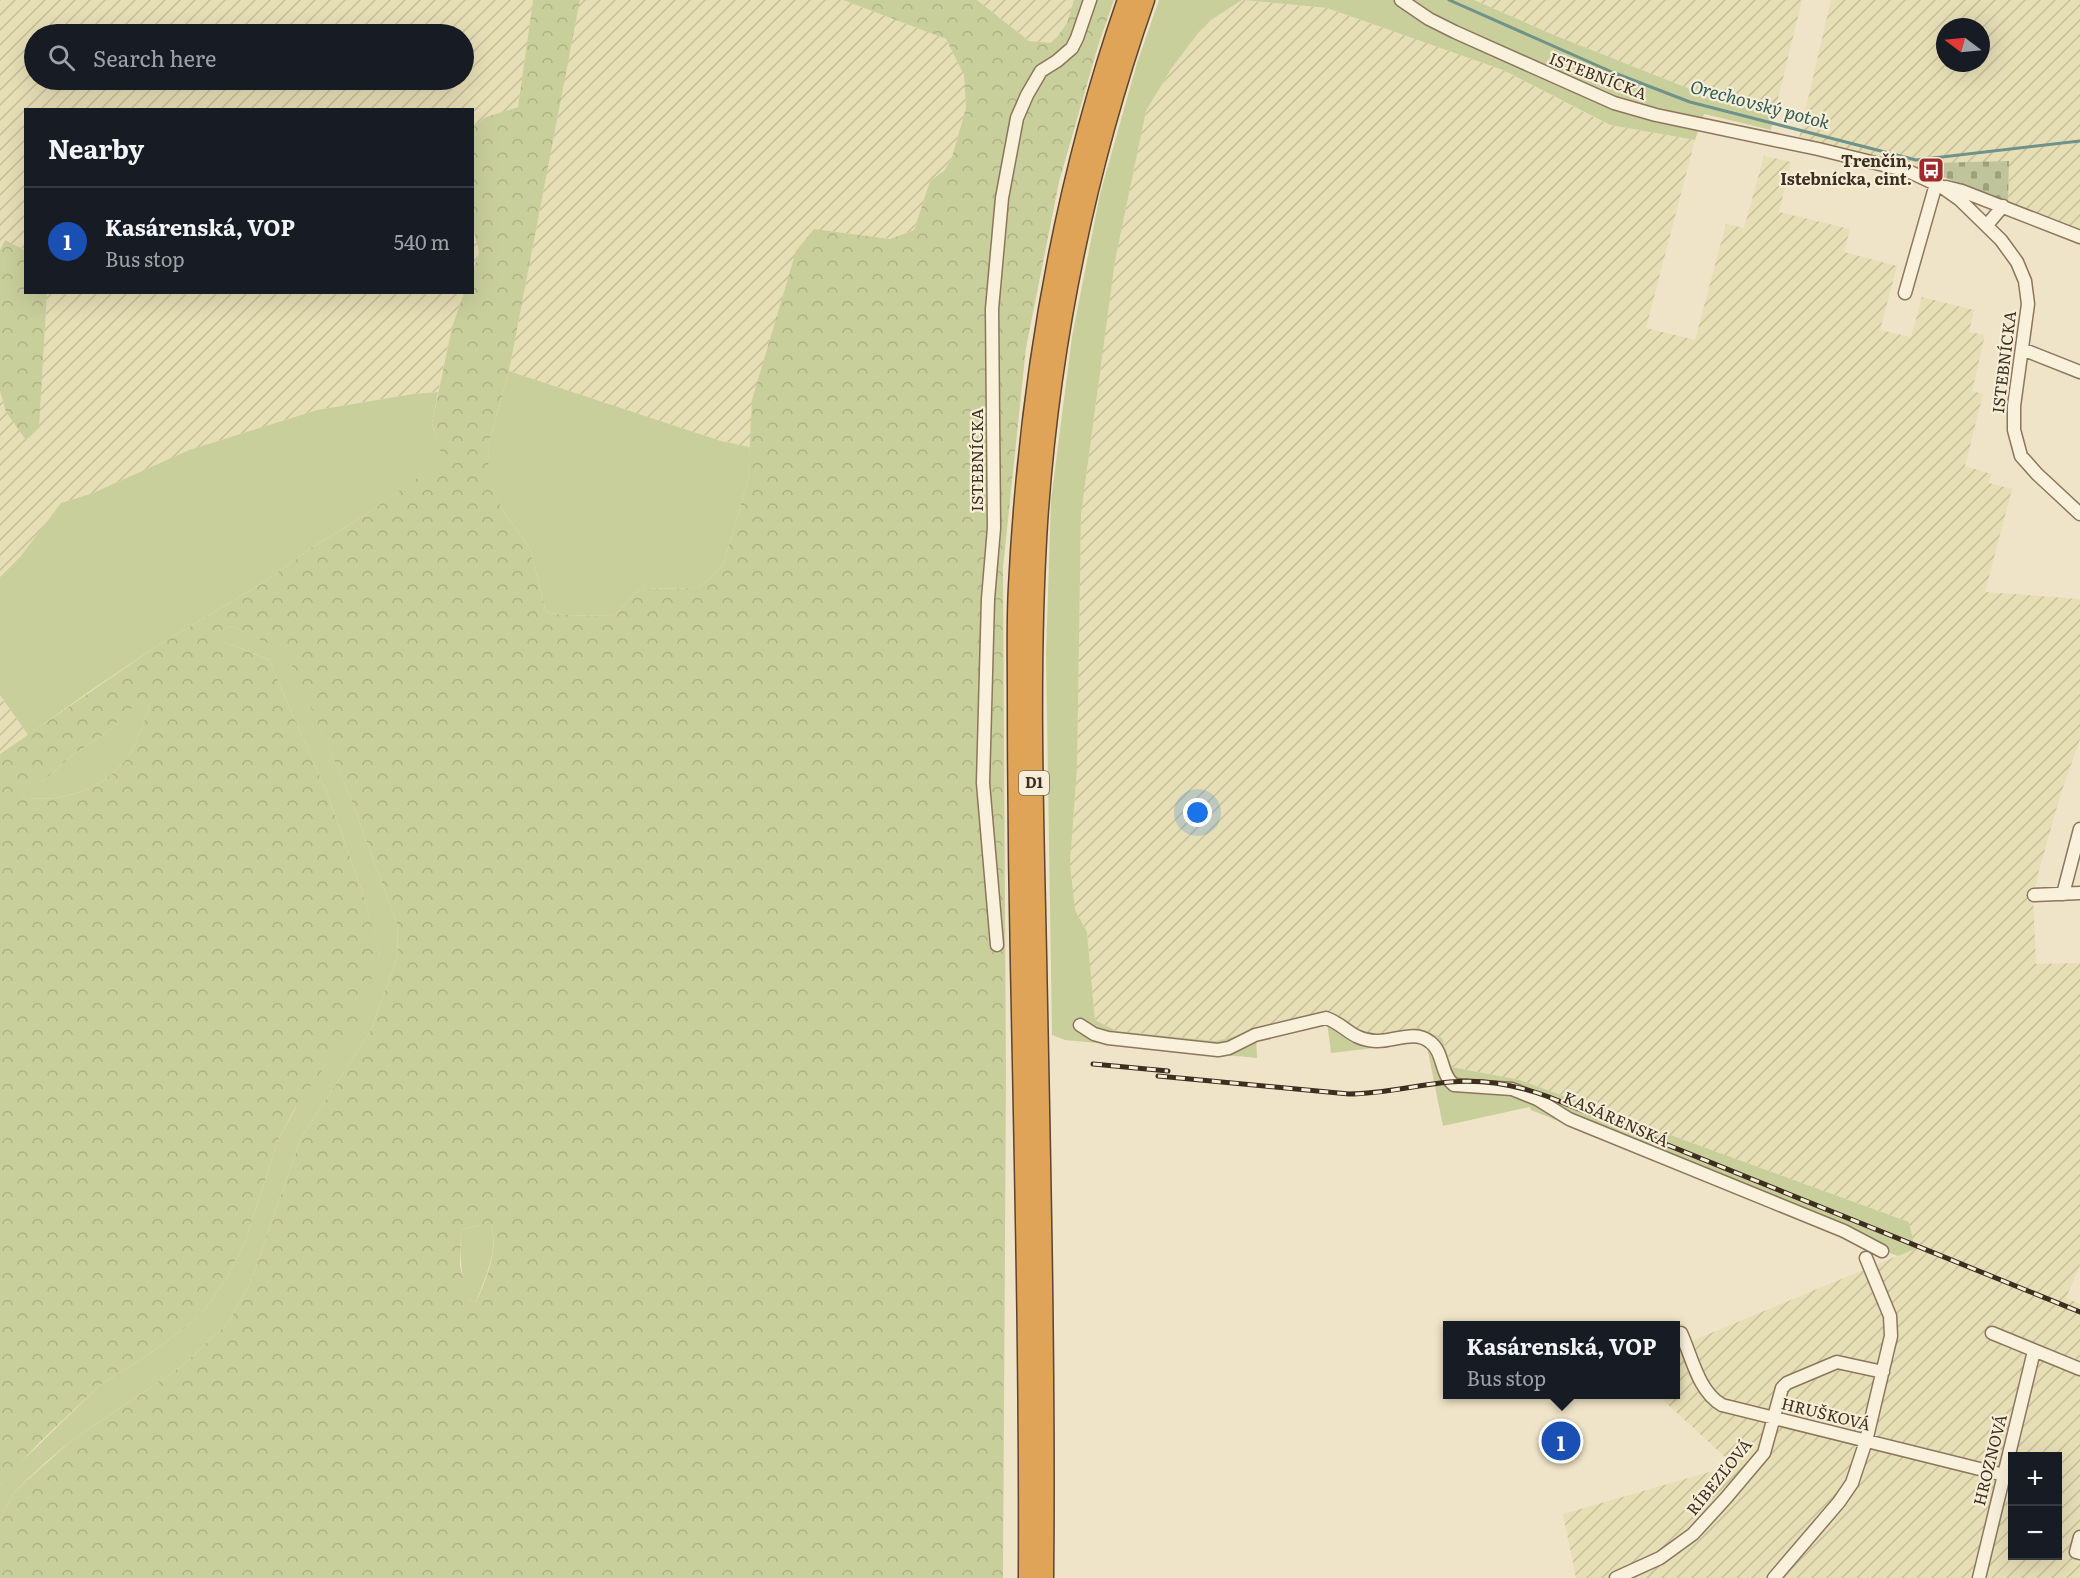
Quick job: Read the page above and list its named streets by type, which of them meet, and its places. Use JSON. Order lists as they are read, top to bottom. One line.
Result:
{"streets":{"highway":["D1"],"street":["ISTEBNÍCKA","KASÁRENSKÁ","HRUŠKOVÁ","HROZNOVÁ","RÍBEZĽOVÁ"]},"crossings":[["HRUŠKOVÁ","HROZNOVÁ"],["HRUŠKOVÁ","RÍBEZĽOVÁ"]],"water":["Orechovský potok"],"places":{"bus stop":["Trenčín, Istebnícka, cint."]},"north":"left","page":{"search":"Search here","heading":"Nearby","list":[{"mark":"1","name":"Kasárenská, VOP","note":"Bus stop","value":"540 m"}],"popup":["Kasárenská, VOP","Bus stop"],"pins":"1","map_buttons":["+","−"]}}
